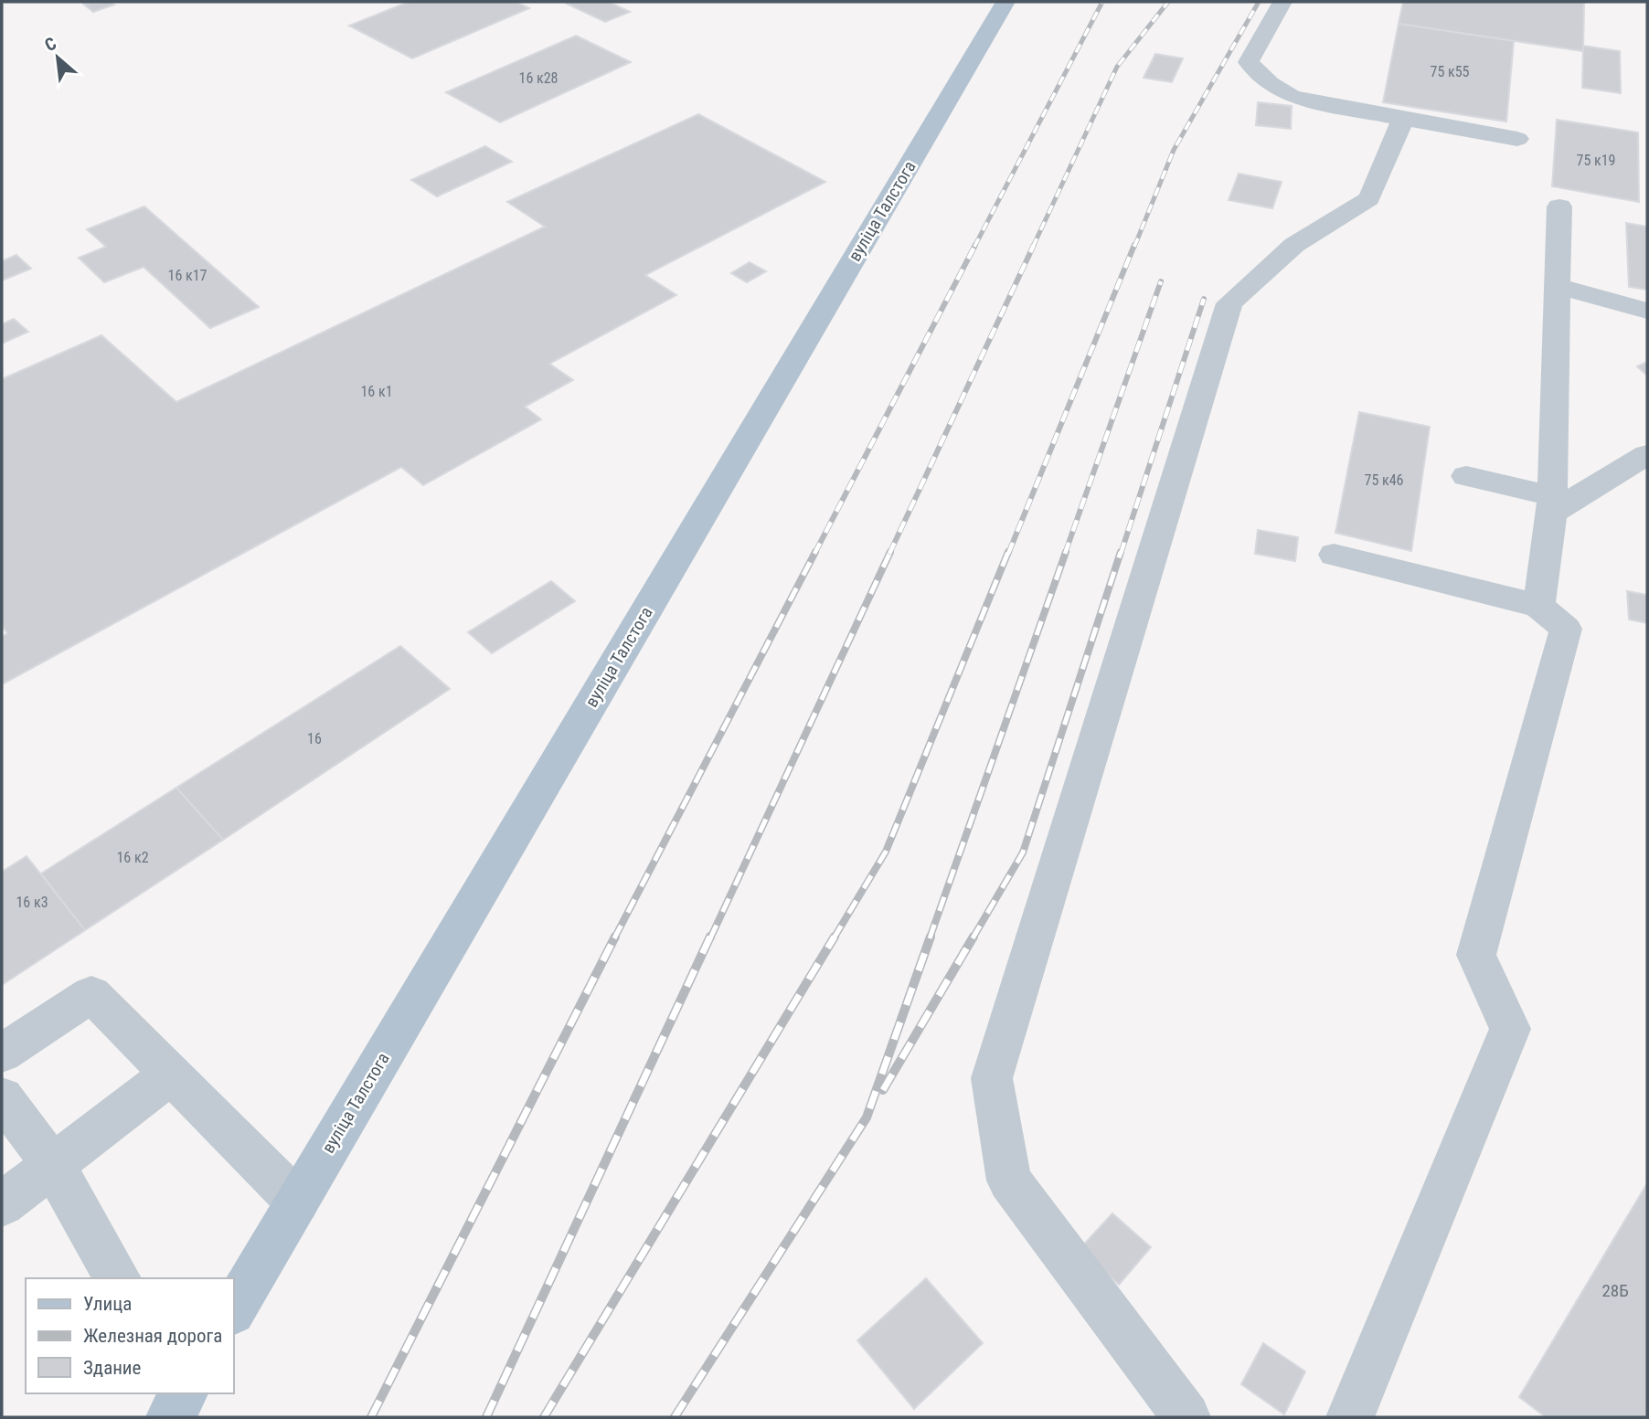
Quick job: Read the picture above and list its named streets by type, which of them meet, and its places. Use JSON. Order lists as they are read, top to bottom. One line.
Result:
{"streets":{"main road":["вуліца Талстога"]},"house_numbers":["75 к55","16 к28","75 к19","16 к17","16 к1","75 к46","16","16 к2","16 к3","28Б"],"legend":["Улица","Железная дорога","Здание"],"north":"top left"}
